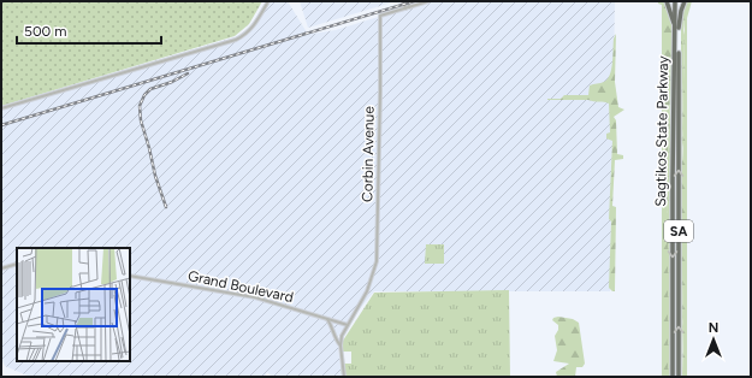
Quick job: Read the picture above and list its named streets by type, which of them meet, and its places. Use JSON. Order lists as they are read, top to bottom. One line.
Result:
{"streets":{"highway":["Sagtikos State Parkway","SA"],"street":["Corbin Avenue","Grand Boulevard"]},"crossings":[["Corbin Avenue","Grand Boulevard"]],"scale_bar":"500 m","north":"top"}
